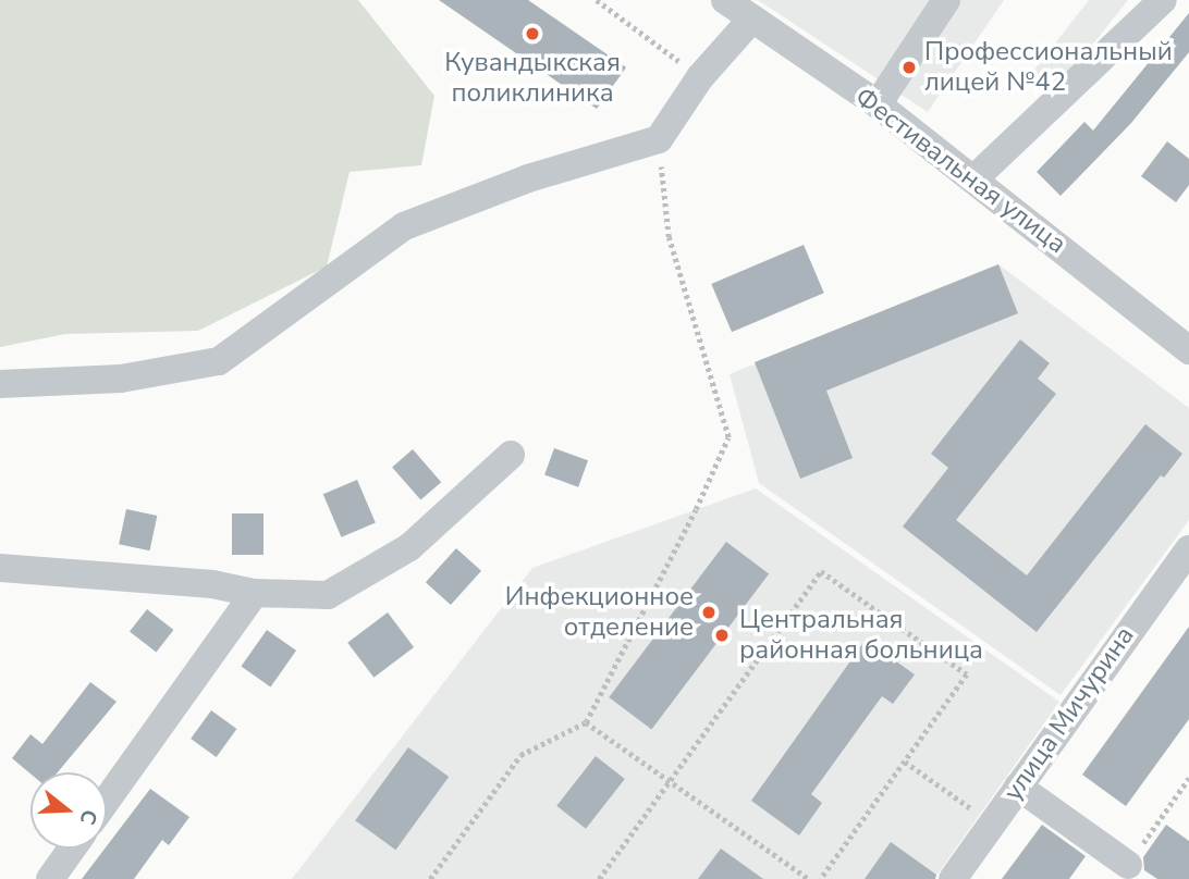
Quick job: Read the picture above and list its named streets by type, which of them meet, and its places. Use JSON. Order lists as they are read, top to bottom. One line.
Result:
{"streets":{"street":["Фестивальная улица","улица Мичурина"]},"places":["Кувандыкская поликлиника","Профессиональный лицей №42","Инфекционное отделение","Центральная районная больница"],"north":"right"}
